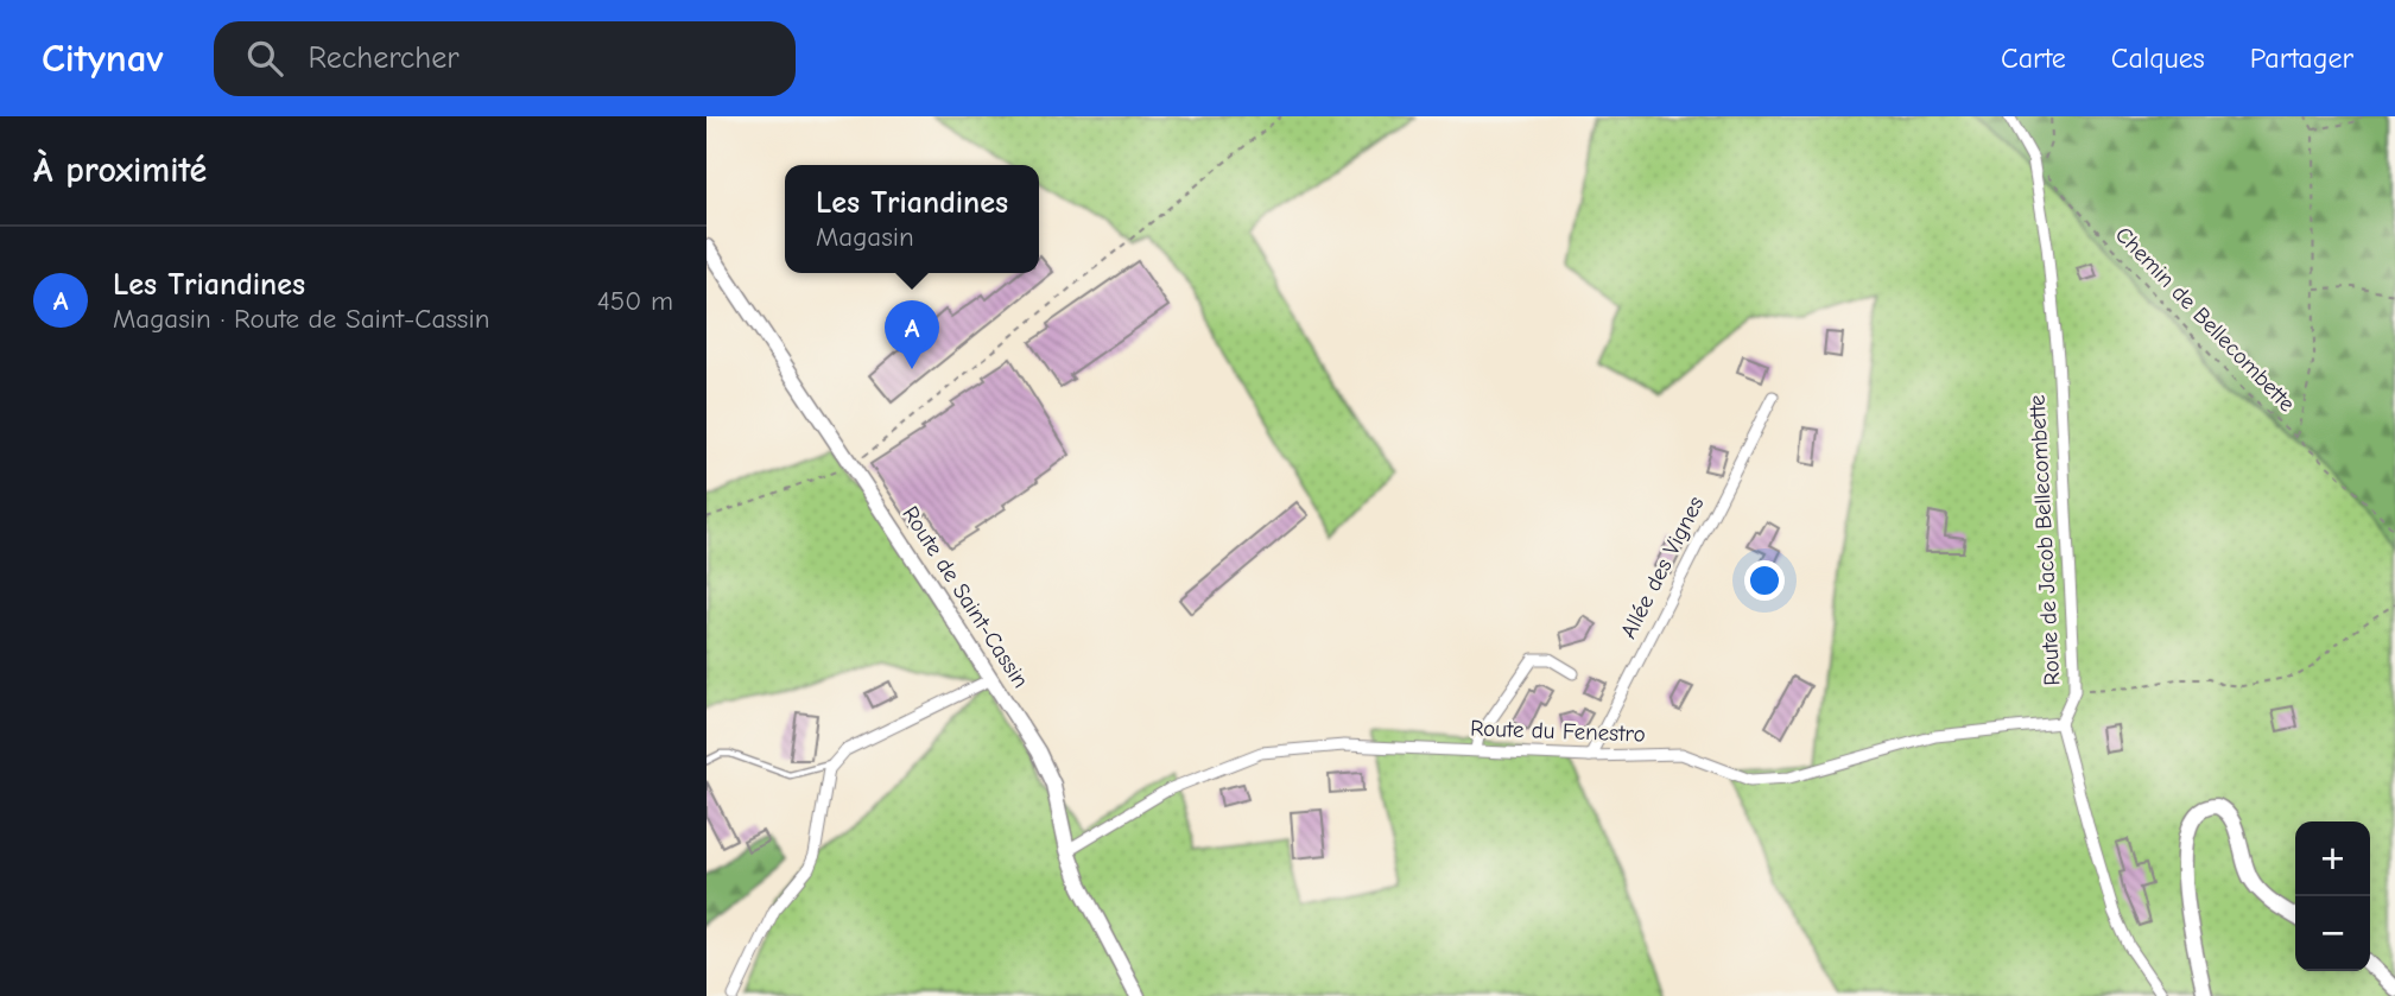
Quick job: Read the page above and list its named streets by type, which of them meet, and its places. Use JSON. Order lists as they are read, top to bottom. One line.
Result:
{"streets":{"street":["Route de Jacob Bellecombette","Allée des Vignes","Route de Saint-Cassin","Route du Fenestro"],"path":["Chemin de Bellecombette"]},"crossings":[["Route de Jacob Bellecombette","Route du Fenestro"],["Allée des Vignes","Route du Fenestro"],["Route de Saint-Cassin","Route du Fenestro"]],"page":{"header":"Citynav","search":"Rechercher","nav":["Carte","Calques","Partager"],"heading":"À proximité","popup":["Les Triandines","Magasin"],"list":[{"mark":"A","name":"Les Triandines","note":"Magasin · Route de Saint-Cassin","value":"450 m"}],"pins":"A","map_buttons":["+","−"]}}
